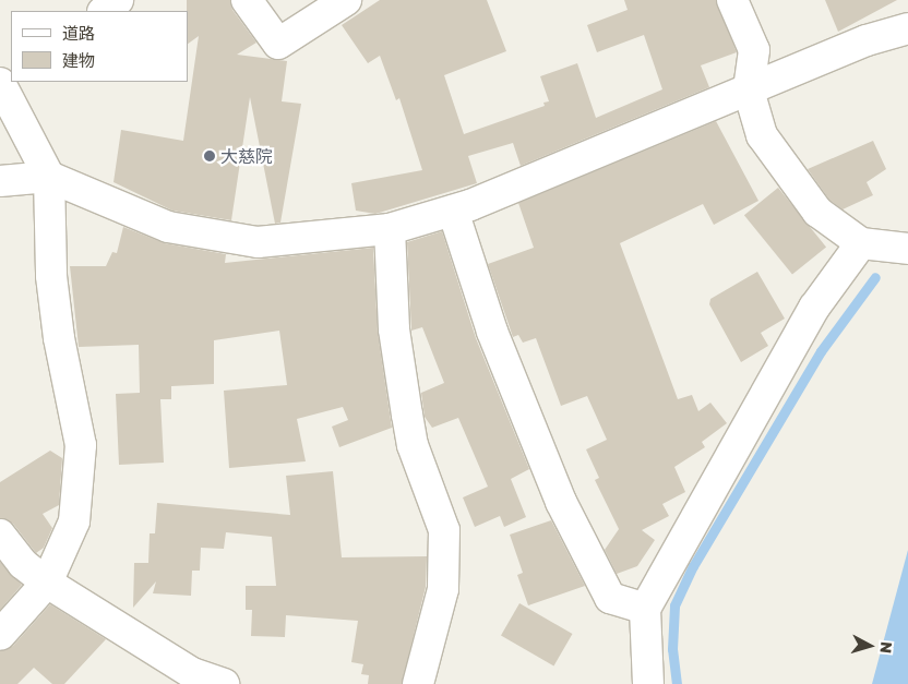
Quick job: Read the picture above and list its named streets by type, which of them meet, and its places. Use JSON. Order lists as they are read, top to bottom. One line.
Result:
{"places":["大慈院"],"legend":["道路","建物"],"north":"right"}
